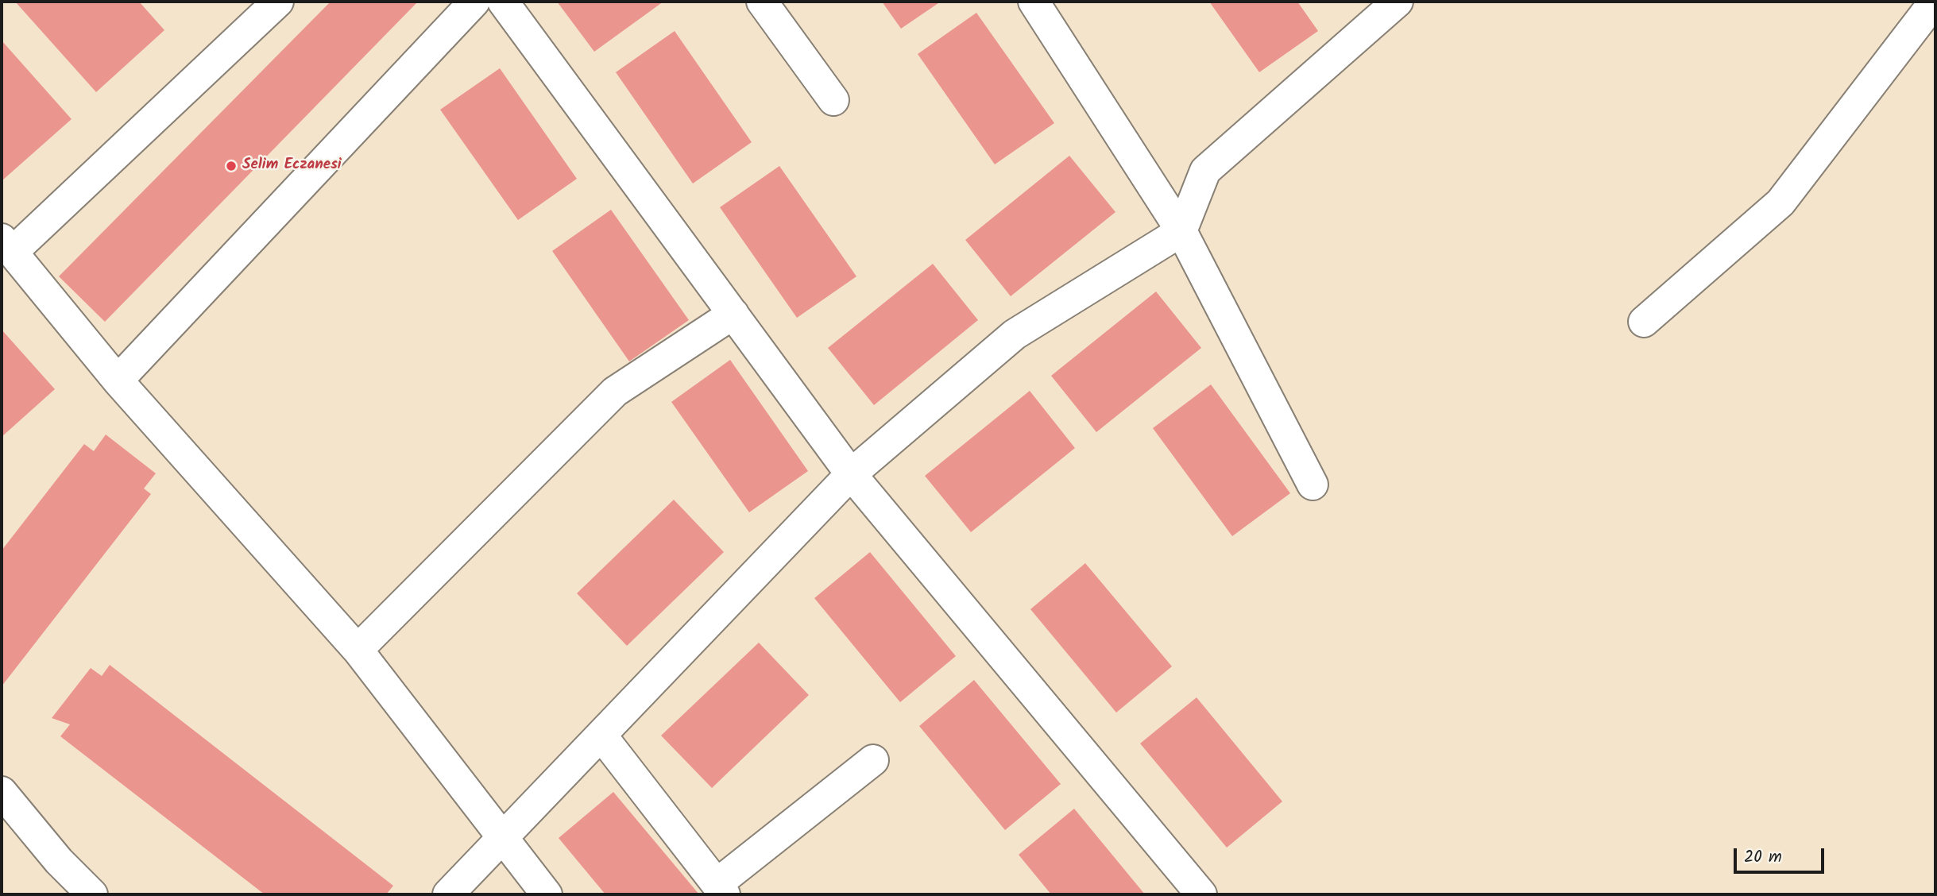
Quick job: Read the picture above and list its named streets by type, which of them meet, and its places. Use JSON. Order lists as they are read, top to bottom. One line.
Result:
{"places":["Selim Eczanesi"],"scale_bar":"20 m"}
